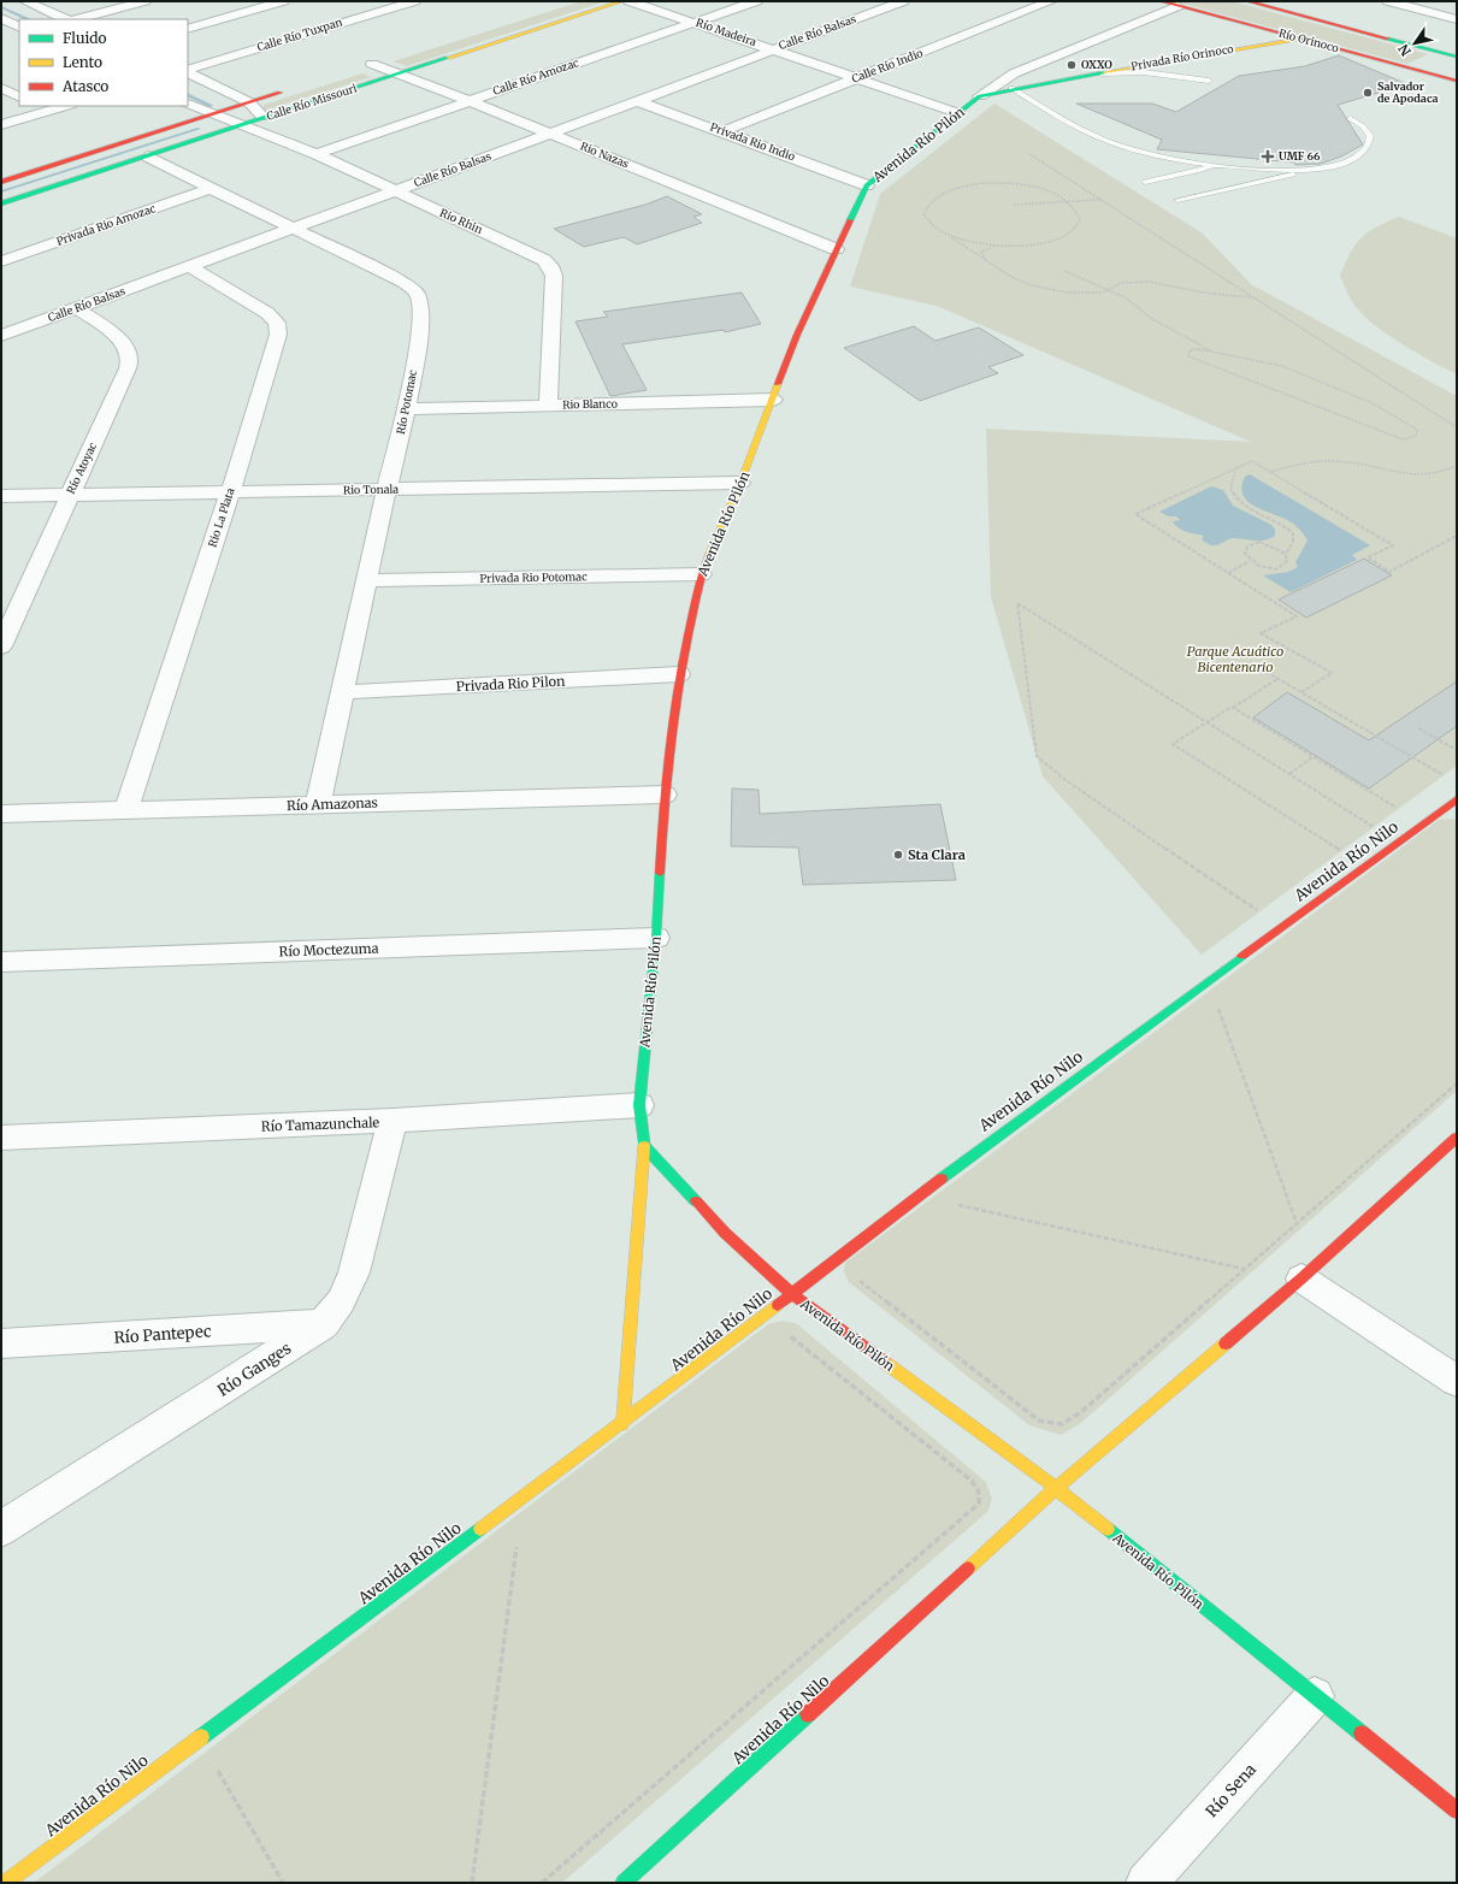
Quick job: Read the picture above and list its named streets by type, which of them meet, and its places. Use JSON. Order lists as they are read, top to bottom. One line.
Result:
{"streets":{"street":["Río Madeira","Calle Río Balsas","Calle Río Tuxpan","Río Orinoco","Privada Río Orinoco","Calle Río Indio","Calle Río Amozac","Calle Río Missouri","Privada Rio Indio","Avenida Río Pilón","Rio Nazas","Rio Rhin","Privada Rio Amozac","Río Potomac","Rio Blanco","Río Atoyac","Rio Tonala","Rio La Plata","Privada Rio Potomac","Privada Rio Pilon","Río Amazonas","Avenida Río Nilo","Río Moctezuma","Río Tamazunchale","Río Pantepec","Río Ganges","Río Sena"]},"crossings":[["Río Madeira","Calle Río Balsas"],["Río Madeira","Calle Río Indio"],["Río Madeira","Calle Río Amozac"],["Río Madeira","Avenida Río Pilón"],["Calle Río Balsas","Privada Rio Indio"],["Calle Río Balsas","Rio Nazas"],["Calle Río Balsas","Rio Rhin"],["Calle Río Balsas","Río Potomac"],["Calle Río Balsas","Río Atoyac"],["Calle Río Balsas","Rio La Plata"],["Río Orinoco","Privada Río Orinoco"],["Río Orinoco","Avenida Río Pilón"],["Privada Río Orinoco","Avenida Río Pilón"],["Calle Río Indio","Privada Rio Indio"],["Calle Río Amozac","Rio Nazas"],["Calle Río Amozac","Rio Rhin"],["Calle Río Missouri","Rio Nazas"],["Calle Río Missouri","Rio Rhin"],["Calle Río Missouri","Río Potomac"],["Privada Rio Indio","Avenida Río Pilón"],["Avenida Río Pilón","Rio Nazas"],["Avenida Río Pilón","Rio Blanco"],["Avenida Río Pilón","Rio Tonala"],["Avenida Río Pilón","Privada Rio Potomac"],["Avenida Río Pilón","Privada Rio Pilon"],["Avenida Río Pilón","Río Amazonas"],["Avenida Río Pilón","Avenida Río Nilo"],["Avenida Río Pilón","Río Moctezuma"],["Avenida Río Pilón","Río Tamazunchale"],["Avenida Río Pilón","Río Sena"],["Rio Rhin","Rio Blanco"],["Privada Rio Amozac","Río Potomac"],["Río Potomac","Rio Blanco"],["Río Potomac","Rio Tonala"],["Río Potomac","Privada Rio Potomac"],["Río Potomac","Privada Rio Pilon"],["Río Potomac","Río Amazonas"],["Río Atoyac","Rio Tonala"],["Rio Tonala","Rio La Plata"],["Rio La Plata","Río Amazonas"],["Río Tamazunchale","Río Ganges"],["Río Pantepec","Río Ganges"]],"parks":["Parque Acuático Bicentenario"],"places":{"other":["OXXO","Salvador de Apodaca","Sta Clara"],"health":["UMF 66"]},"legend":["Fluido","Lento","Atasco"],"north":"bottom left"}
